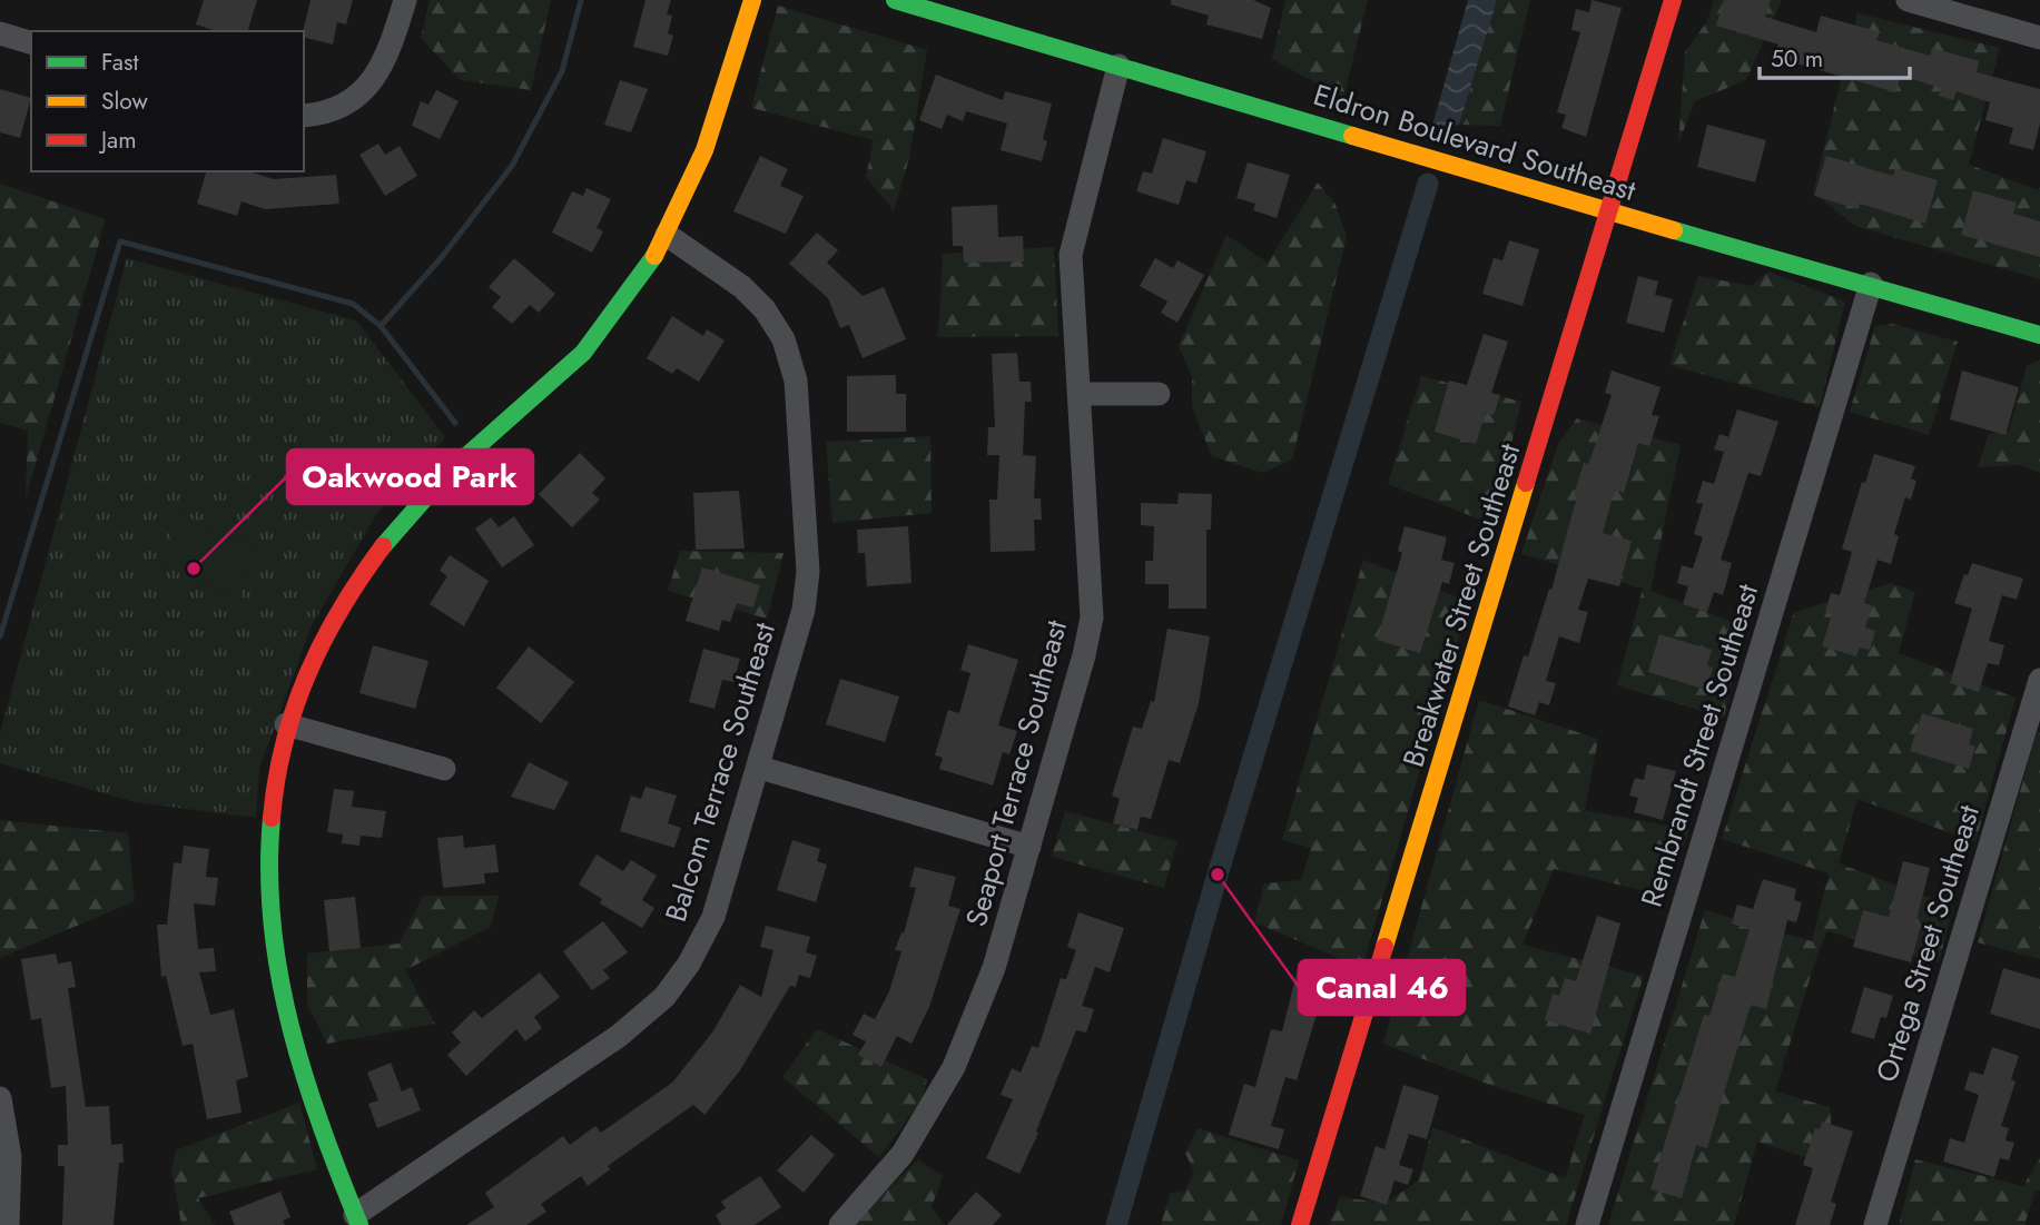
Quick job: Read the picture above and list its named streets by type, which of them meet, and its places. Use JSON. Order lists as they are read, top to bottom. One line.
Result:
{"streets":{"street":["Eldron Boulevard Southeast","Breakwater Street Southeast","Rembrandt Street Southeast","Balcom Terrace Southeast","Seaport Terrace Southeast","Ortega Street Southeast"]},"crossings":[["Eldron Boulevard Southeast","Breakwater Street Southeast"],["Eldron Boulevard Southeast","Rembrandt Street Southeast"],["Eldron Boulevard Southeast","Seaport Terrace Southeast"]],"places":["Oakwood Park","Canal 46"],"legend":["Fast","Slow","Jam"],"scale_bar":"50 m"}
